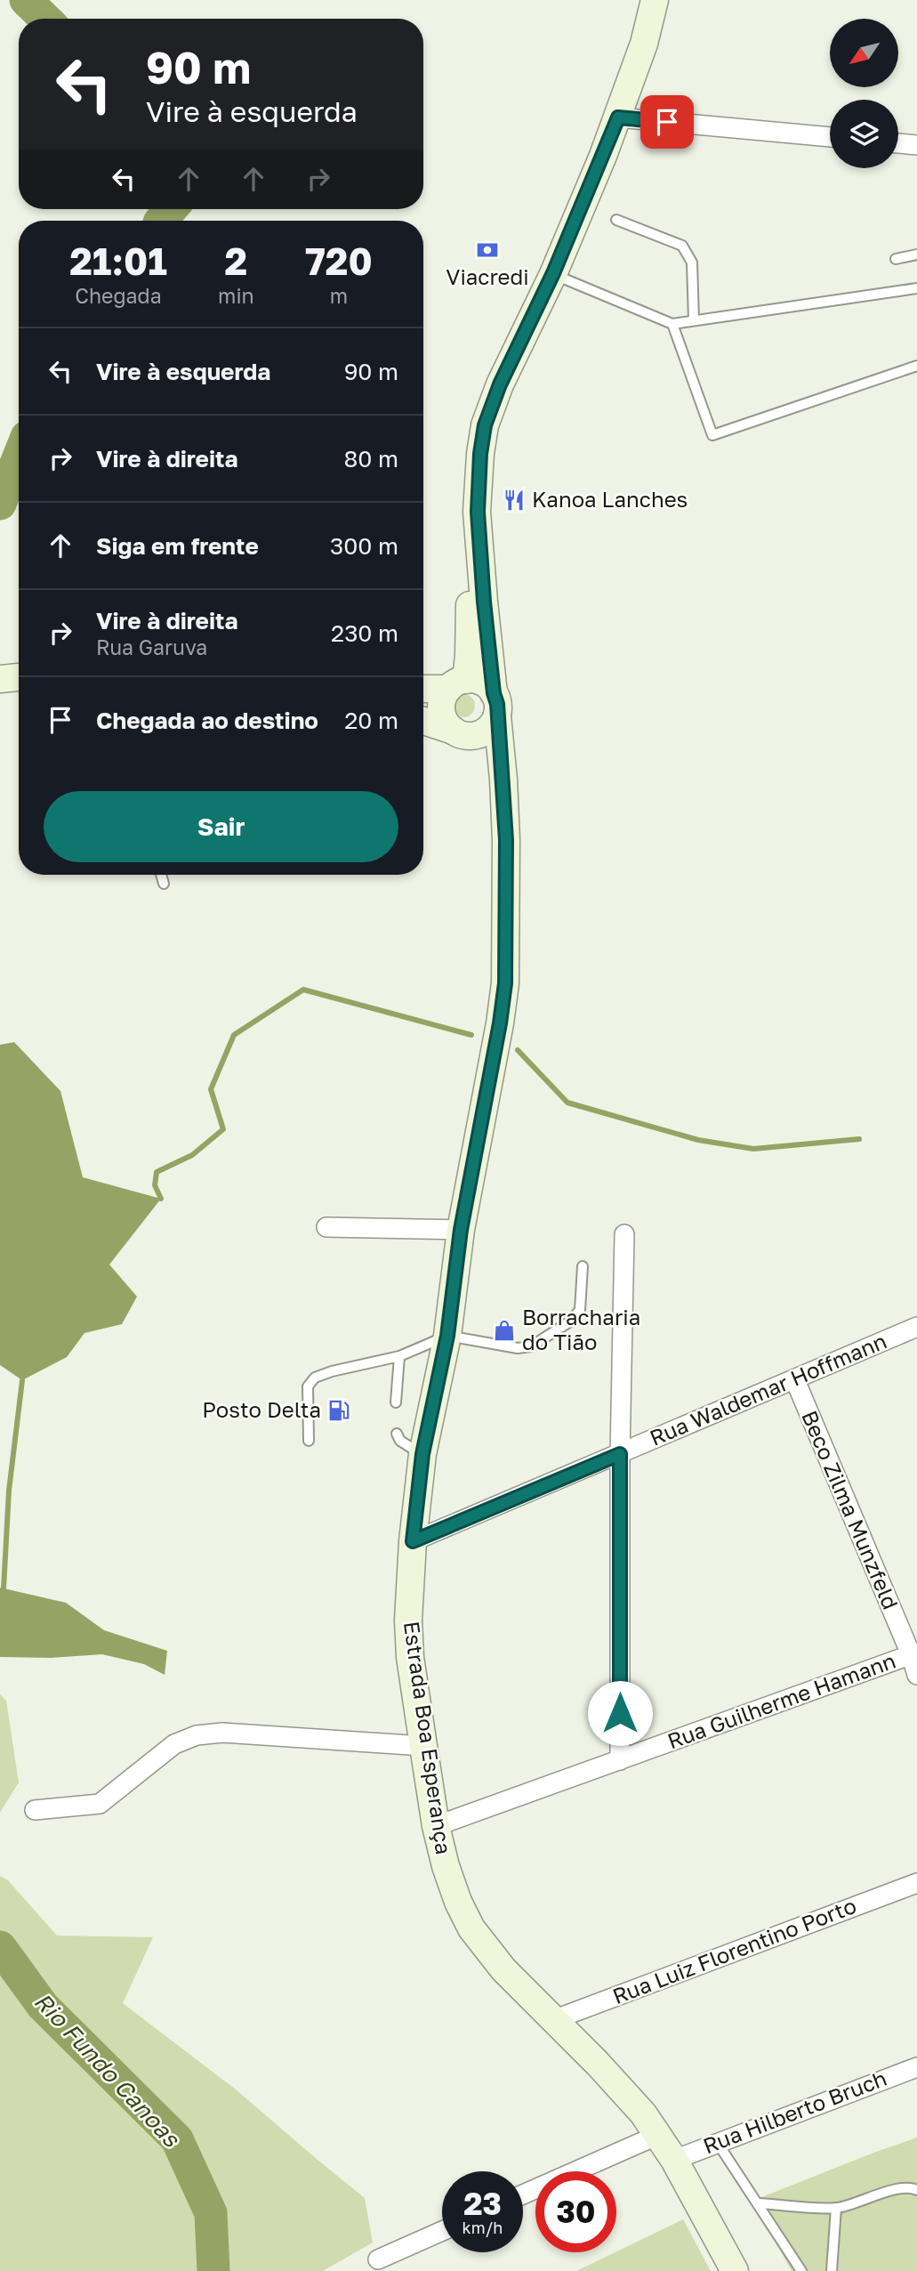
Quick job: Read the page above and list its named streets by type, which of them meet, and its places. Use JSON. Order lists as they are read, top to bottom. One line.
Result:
{"streets":{"street":["Rua Waldemar Hoffmann","Beco Zilma Munzfeld","Rua Guilherme Hamann","Estrada Boa Esperança","Rua Luiz Florentino Porto","Rua Hilberto Bruch"]},"crossings":[["Rua Waldemar Hoffmann","Beco Zilma Munzfeld"],["Rua Waldemar Hoffmann","Estrada Boa Esperança"],["Beco Zilma Munzfeld","Rua Guilherme Hamann"],["Rua Guilherme Hamann","Estrada Boa Esperança"],["Estrada Boa Esperança","Rua Luiz Florentino Porto"],["Estrada Boa Esperança","Rua Hilberto Bruch"]],"water":["Rio Fundo Canoas"],"places":{"bank":["Viacredi"],"restaurant":["Kanoa Lanches"],"shop":["Borracharia do Tião"],"fuel station":["Posto Delta"]},"north":"bottom left","page":{"turn":["90 m","Vire à esquerda"],"eta":["21:01","Chegada","2","min","720","m"],"list":[{"name":"Vire à esquerda","value":"90 m"},{"name":"Vire à direita","value":"80 m"},{"name":"Siga em frente","value":"300 m"},{"name":"Vire à direita","note":"Rua Garuva","value":"230 m"},{"name":"Chegada ao destino","value":"20 m"}],"buttons":"Sair","speed":"23 km/h","limit":"30"}}
